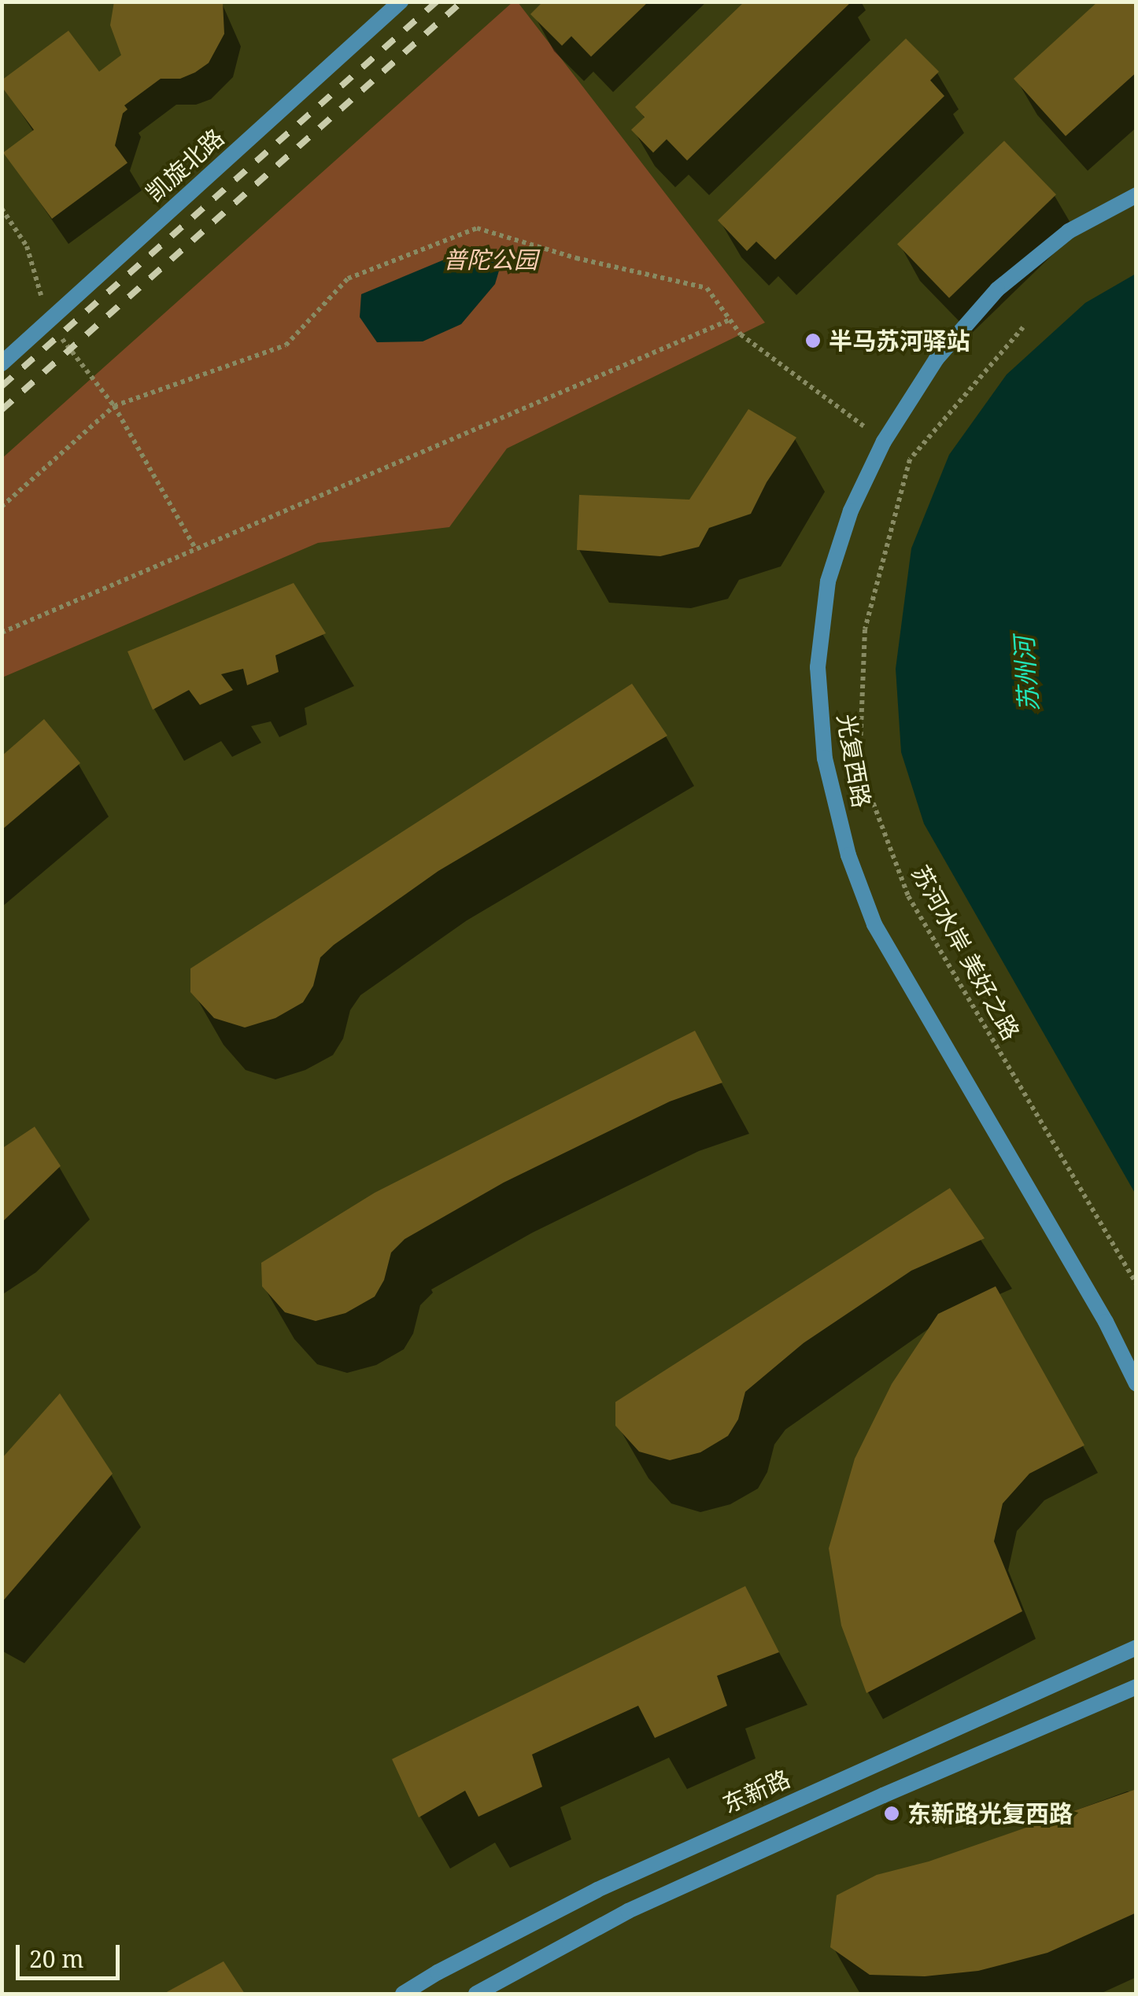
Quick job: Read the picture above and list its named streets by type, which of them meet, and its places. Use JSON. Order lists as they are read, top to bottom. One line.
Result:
{"streets":{"street":["凯旋北路","光复西路","东新路"],"path":["苏河水岸 美好之路"]},"water":["苏州河"],"parks":["普陀公园"],"places":["半马苏河驿站","东新路光复西路"],"scale_bar":"20 m"}
